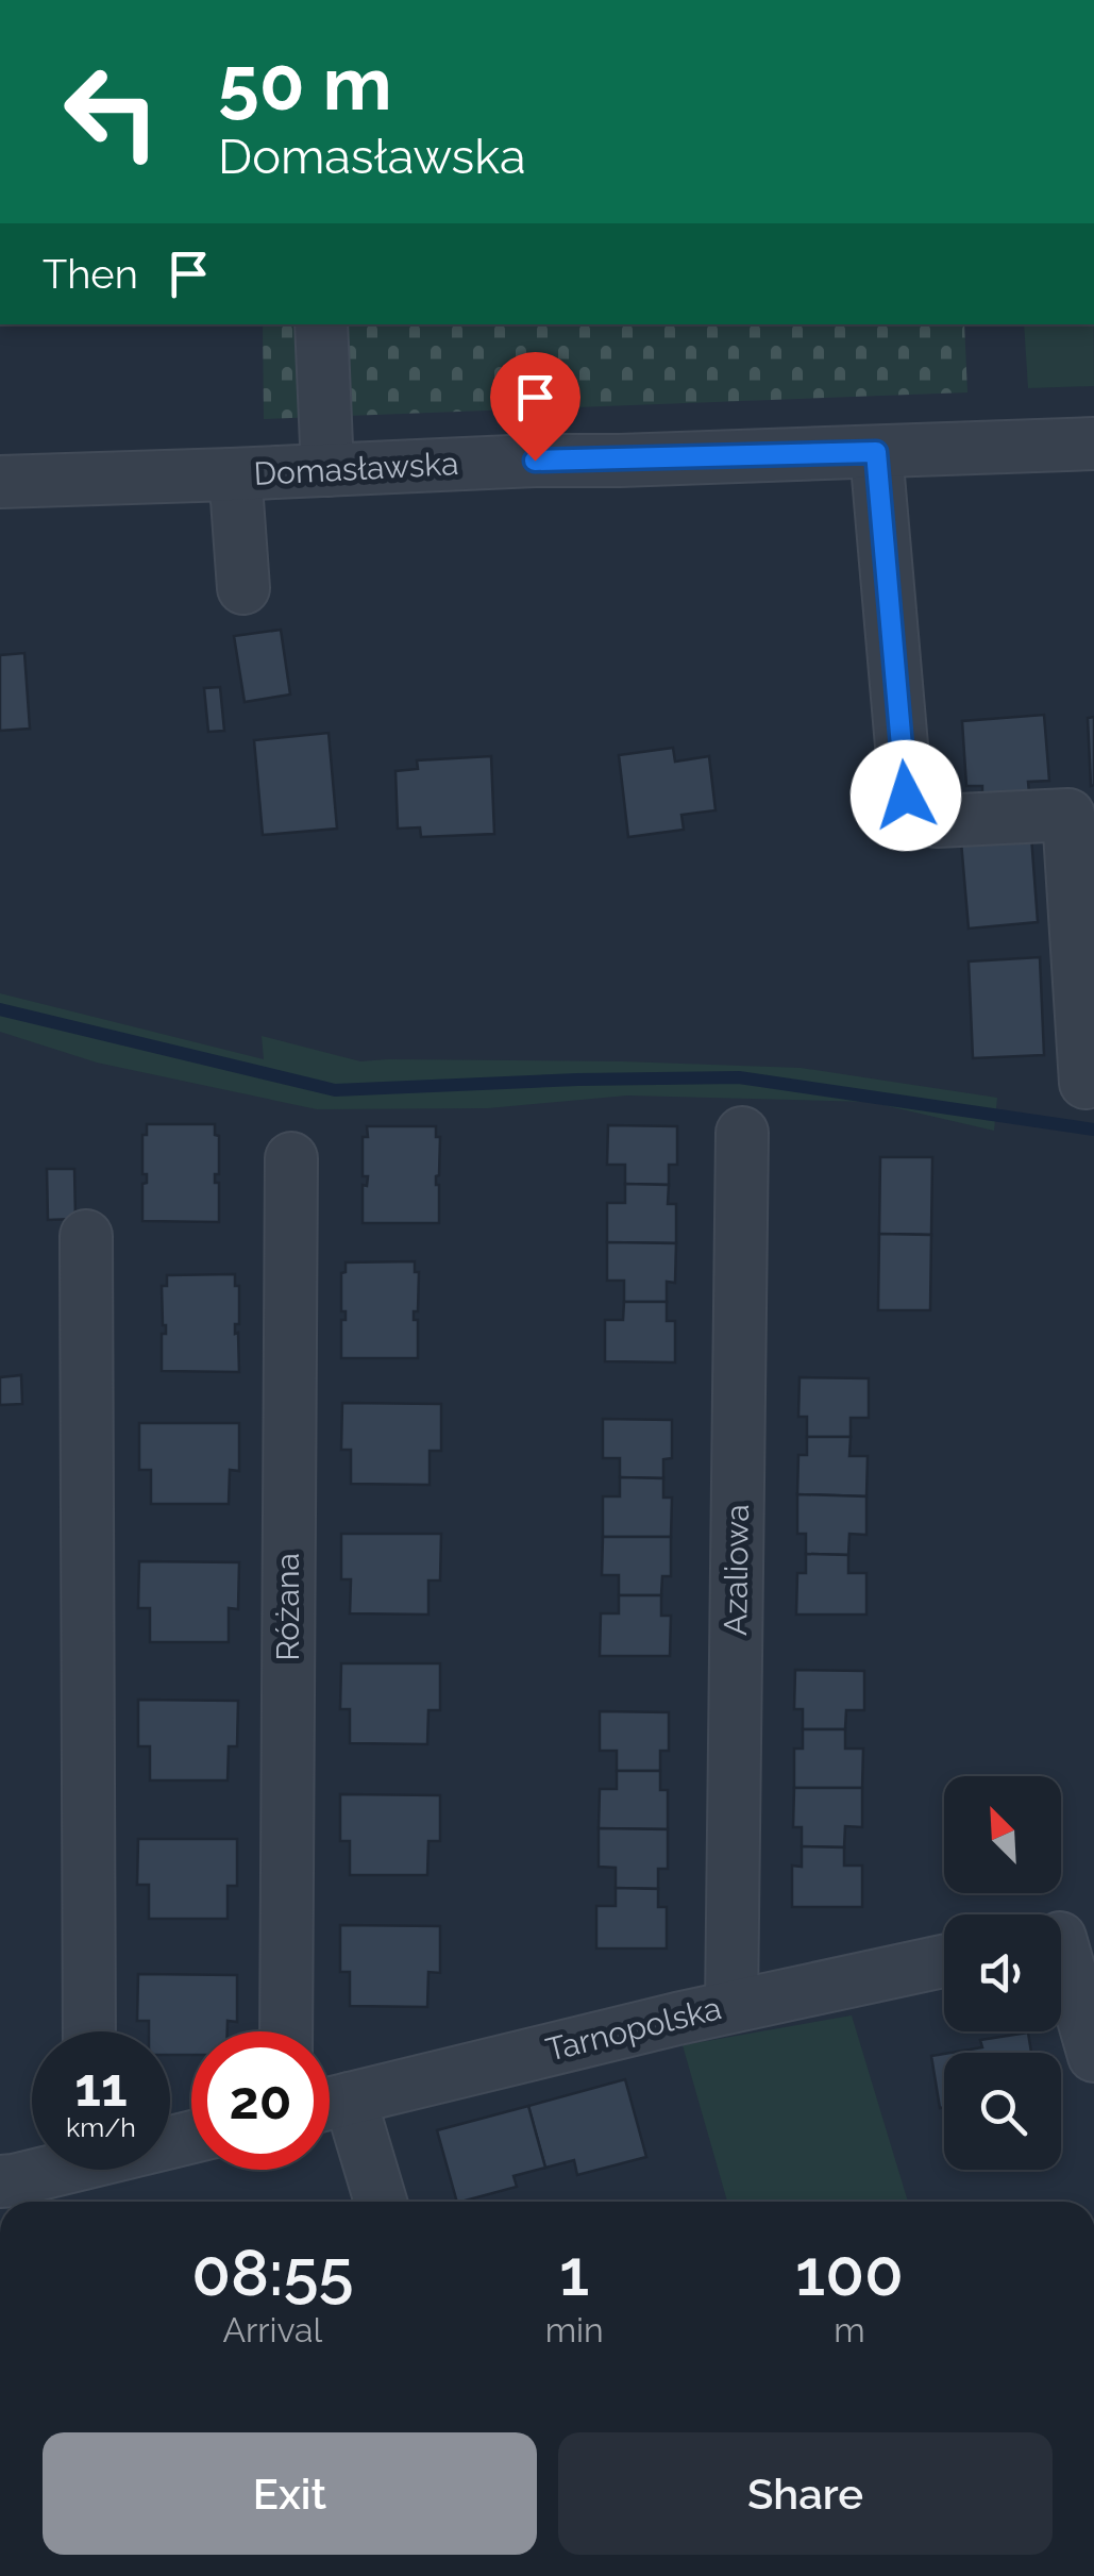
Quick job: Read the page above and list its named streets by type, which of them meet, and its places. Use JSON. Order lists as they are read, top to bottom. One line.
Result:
{"streets":{"street":["Domasławska","Azaliowa","Różana","Tarnopolska"]},"crossings":[["Azaliowa","Tarnopolska"]],"north":"top left","page":{"turn":["50 m","Domasławska"],"then":"Then","speed":"11 km/h","limit":"20","eta":["08:55","Arrival","1","min","100","m"],"buttons":["Exit","Share"]}}
